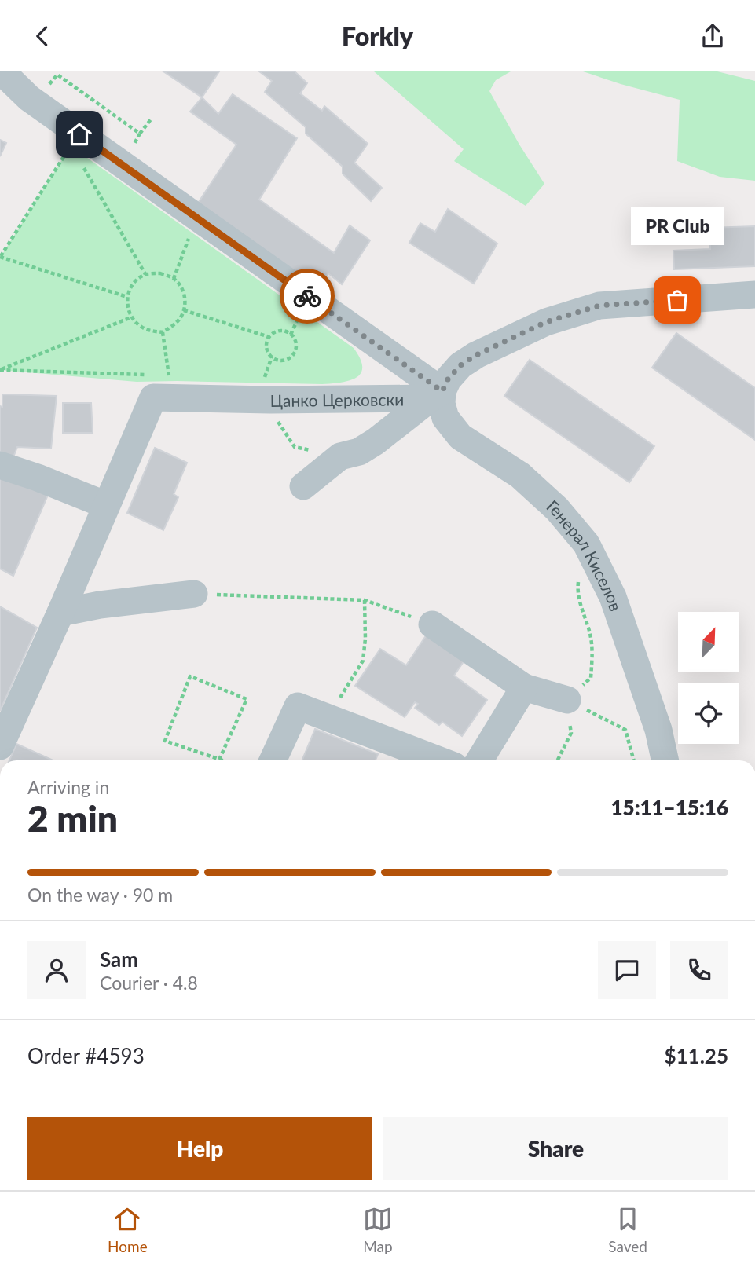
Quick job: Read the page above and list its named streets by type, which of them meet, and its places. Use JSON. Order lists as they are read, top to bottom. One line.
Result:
{"streets":{"street":["Цанко Церковски","Генерал Киселов"]},"crossings":[["Цанко Церковски","Генерал Киселов"]],"places":["PR Club"],"north":"top right","page":{"header":"Forkly","bubble":"PR Club","heading":["2 min","Arriving in","15:11–15:16"],"panel":["Sam","Courier · 4.8","Order #4593","$11.25"],"bar":"On the way · 90 m","buttons":["Help","Share"],"tabs":["Home","Map","Saved"]}}
